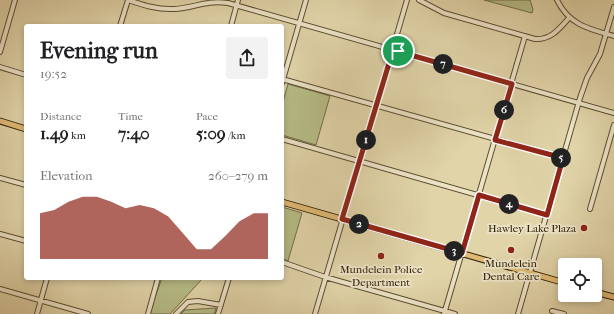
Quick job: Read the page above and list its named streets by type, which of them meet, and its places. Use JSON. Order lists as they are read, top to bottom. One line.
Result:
{"places":["Hawley Lake Plaza","Mundelein Dental Care","Mundelein Police Department"],"page":{"heading":["Evening run","19:52"],"pins":["7","6","1","5","4","2","3"],"stats":[["Distance","1.49 km"],["Time","7:40"],["Pace","5:09 /km"]],"chart":["Elevation","260–279 m"]}}
